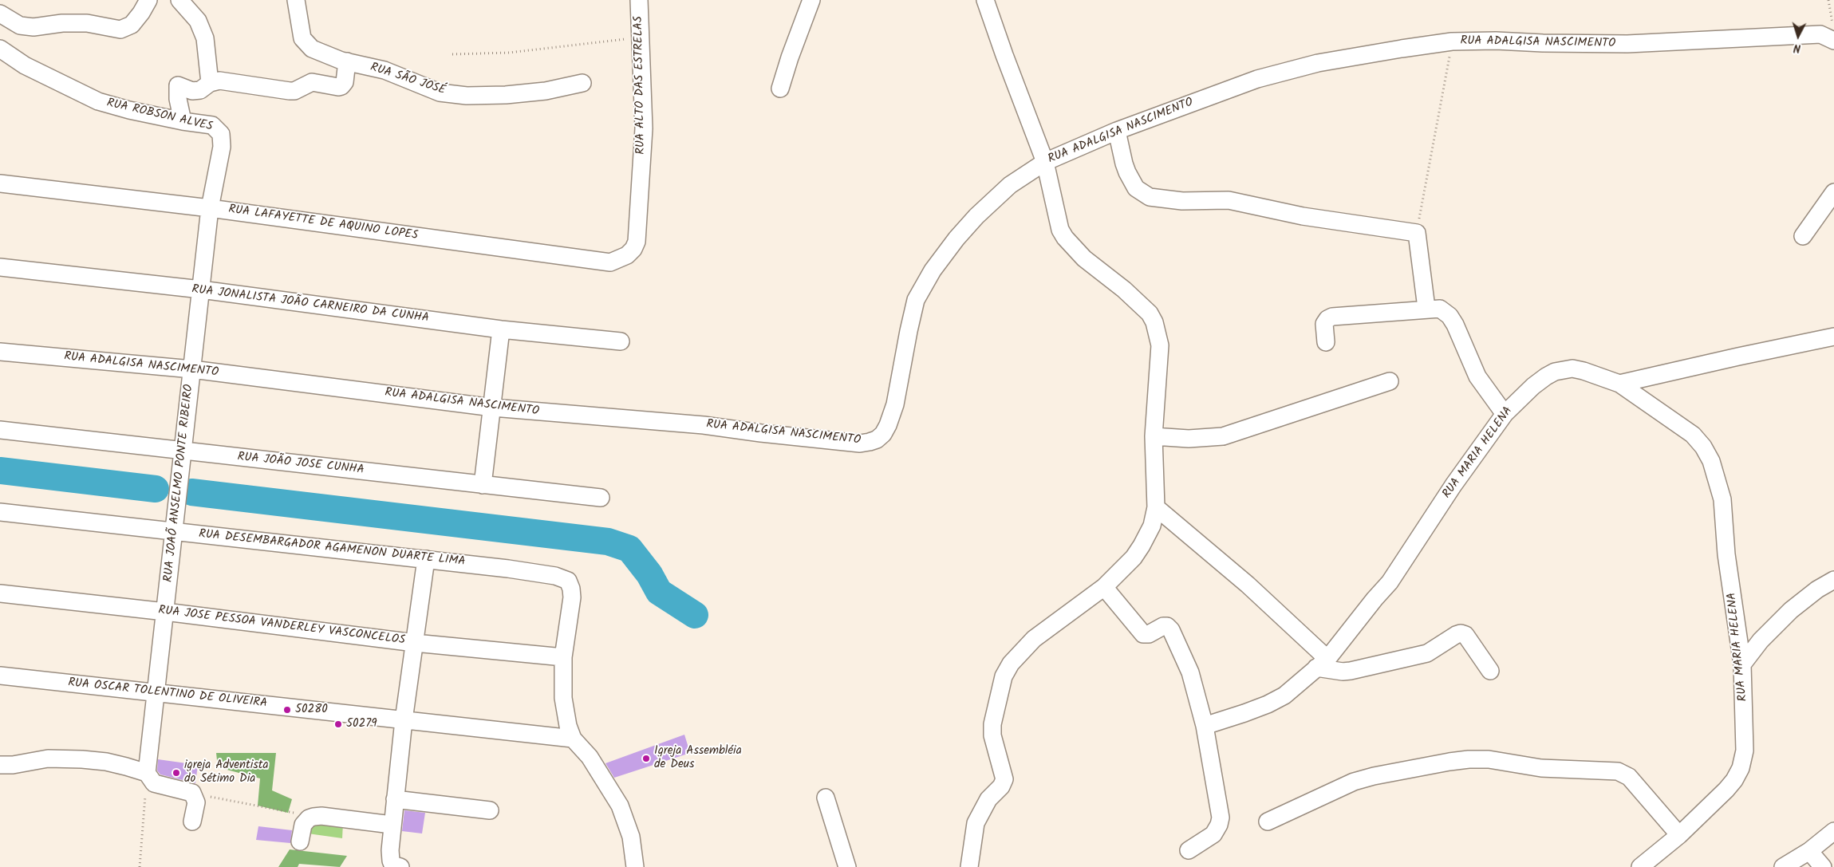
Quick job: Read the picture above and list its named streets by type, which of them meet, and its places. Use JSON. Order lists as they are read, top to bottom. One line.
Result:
{"streets":{"street":["RUA ADALGISA NASCIMENTO","RUA SÃO JOSÉ","RUA ALTO DAS ESTRELAS","RUA ROBSON ALVES","RUA LAFAYETTE DE AQUINO LOPES","RUA JONALISTA JOÃO CARNEIRO DA CUNHA","RUA MARIA HELENA","RUA JOÃO JOSE CUNHA","RUA JOAÕ ANSELMO PONTE RIBEIRO","RUA DESEMBARGADOR AGAMENON DUARTE LIMA","RUA JOSE PESSOA VANDERLEY VASCONCELOS","RUA OSCAR TOLENTINO DE OLIVEIRA"]},"crossings":[["RUA ADALGISA NASCIMENTO","RUA JOAÕ ANSELMO PONTE RIBEIRO"],["RUA ALTO DAS ESTRELAS","RUA LAFAYETTE DE AQUINO LOPES"],["RUA ROBSON ALVES","RUA JOAÕ ANSELMO PONTE RIBEIRO"],["RUA LAFAYETTE DE AQUINO LOPES","RUA JOAÕ ANSELMO PONTE RIBEIRO"],["RUA JONALISTA JOÃO CARNEIRO DA CUNHA","RUA JOAÕ ANSELMO PONTE RIBEIRO"],["RUA JOÃO JOSE CUNHA","RUA JOAÕ ANSELMO PONTE RIBEIRO"],["RUA JOAÕ ANSELMO PONTE RIBEIRO","RUA DESEMBARGADOR AGAMENON DUARTE LIMA"],["RUA JOAÕ ANSELMO PONTE RIBEIRO","RUA JOSE PESSOA VANDERLEY VASCONCELOS"],["RUA JOAÕ ANSELMO PONTE RIBEIRO","RUA OSCAR TOLENTINO DE OLIVEIRA"],["RUA DESEMBARGADOR AGAMENON DUARTE LIMA","RUA JOSE PESSOA VANDERLEY VASCONCELOS"]],"places":["50280","50279","Igreja Assembléia de Deus","igreja Adventista do Sétimo Dia"],"north":"bottom"}
